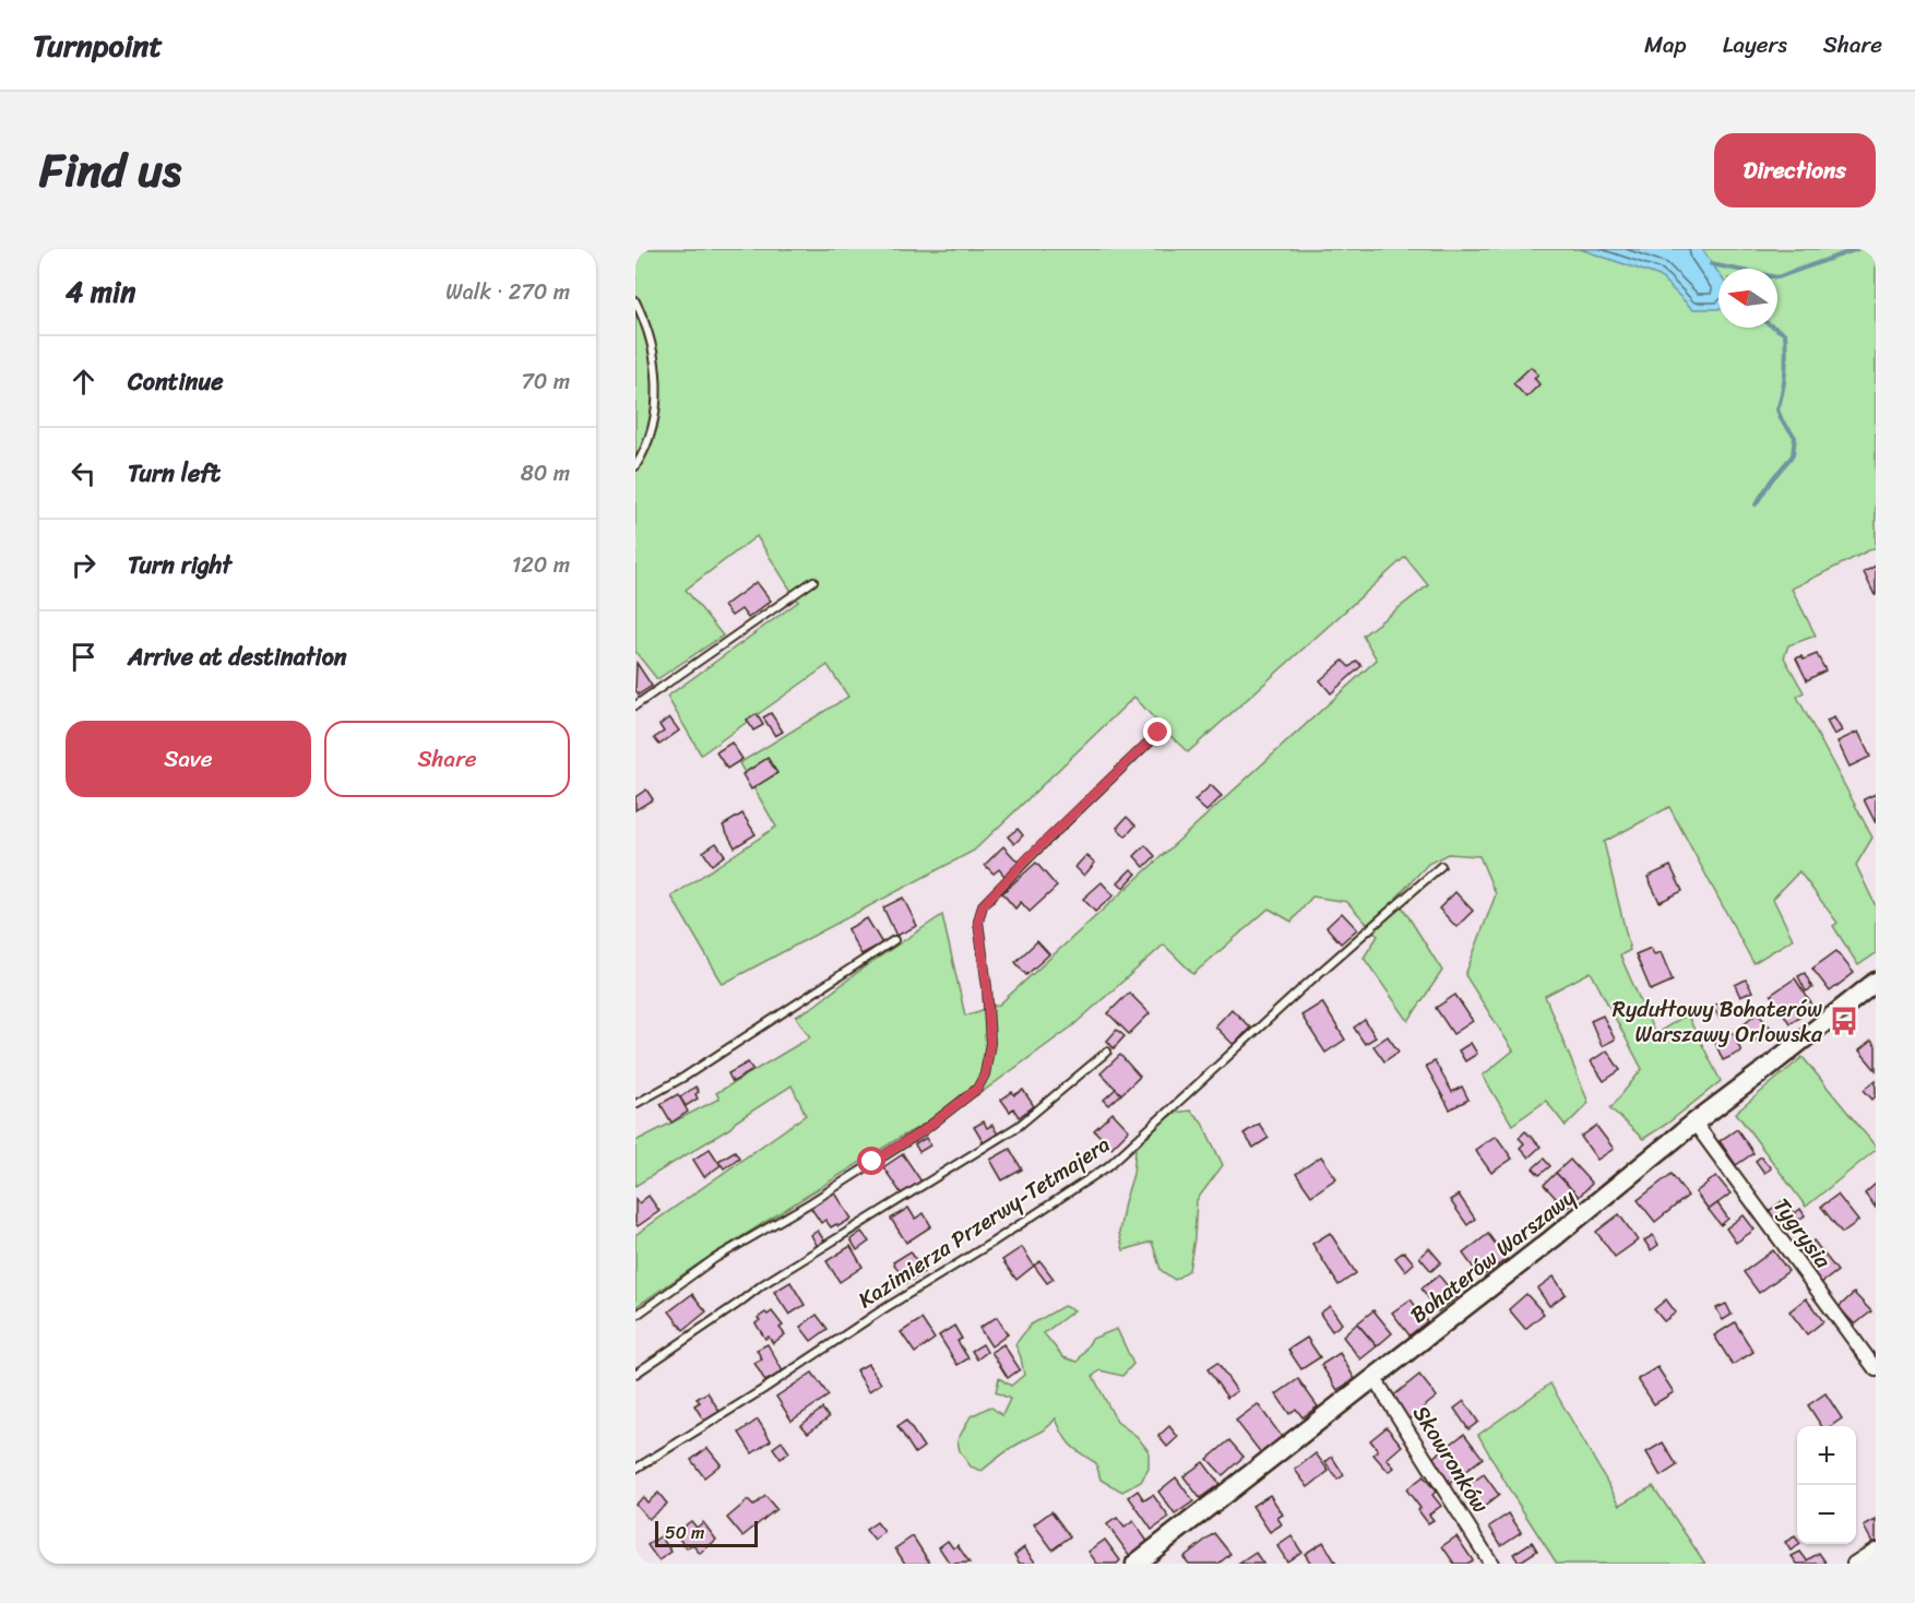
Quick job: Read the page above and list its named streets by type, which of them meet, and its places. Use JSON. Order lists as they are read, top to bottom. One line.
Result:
{"streets":{"street":["Tygrysia","Bohaterów Warszawy","Skowronków"],"lane":["Kazimierza Przerwy-Tetmajera"]},"crossings":[["Tygrysia","Bohaterów Warszawy"],["Bohaterów Warszawy","Skowronków"]],"places":{"bus stop":["Rydułtowy Bohaterów Warszawy Orlowska"]},"scale_bar":"50 m","north":"left","page":{"header":"Turnpoint","nav":["Map","Layers","Share"],"title":"Find us","buttons":["Directions",["Save","Share"]],"heading":["4 min","Walk · 270 m"],"list":[["Continue","70 m"],["Turn left","80 m"],["Turn right","120 m"],"Arrive at destination"],"map_buttons":["+","−"],"scale":"50 m"}}
